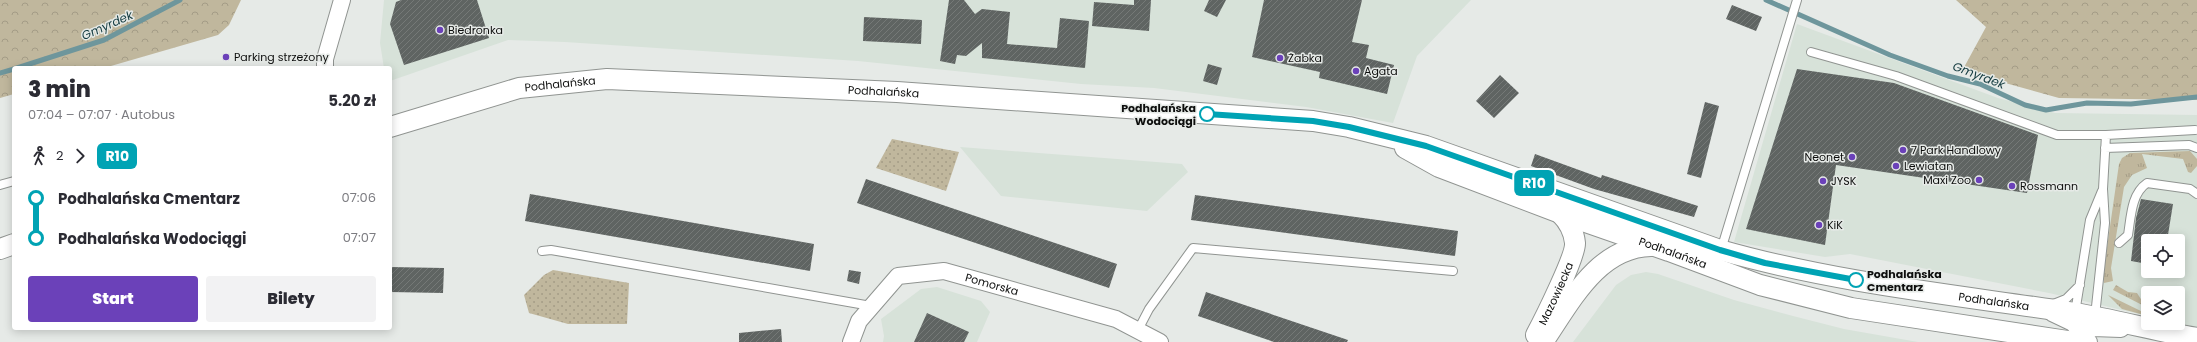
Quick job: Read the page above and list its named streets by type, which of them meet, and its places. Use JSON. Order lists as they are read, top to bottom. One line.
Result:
{"streets":{"street":["Podhalańska","Pomorska","Mazowiecka"]},"crossings":[["Podhalańska","Mazowiecka"]],"water":["Gmyrdek"],"places":["Biedronka","Parking strzeżony","Żabka","Agata","Podhalańska Wodociągi","7 Park Handlowy","Neonet","Lewiatan","Maxi Zoo","JYSK","Rossmann","KiK","Podhalańska Cmentarz"],"lines":["bus line R10"],"page":{"on_map":"R10","heading":["3 min","07:04 – 07:07 · Autobus","5.20 zł"],"legs":["2","R10"],"list":[{"name":"Podhalańska Cmentarz","value":"07:06"},{"name":"Podhalańska Wodociągi","value":"07:07"}],"buttons":["Start","Bilety"]}}
